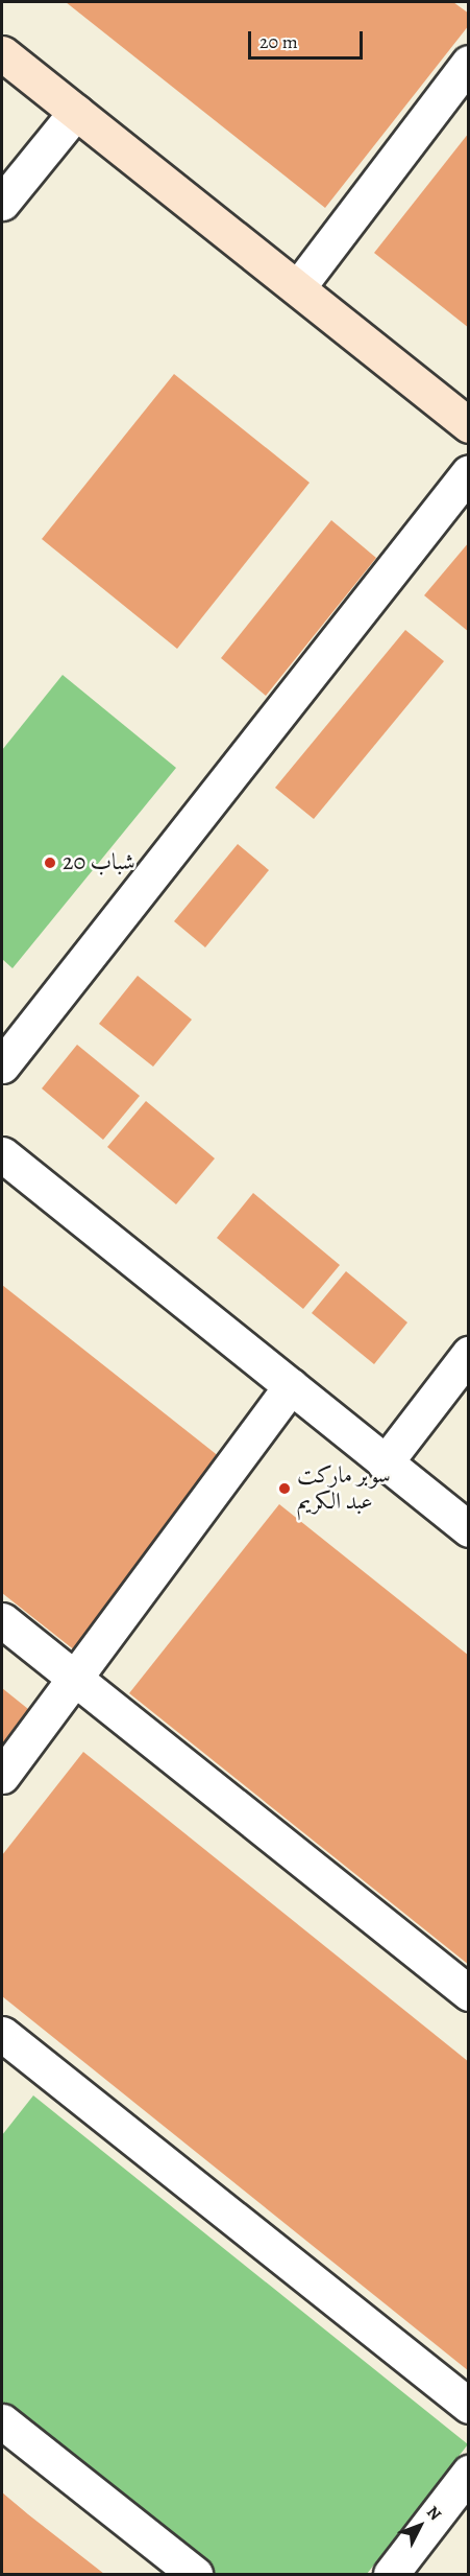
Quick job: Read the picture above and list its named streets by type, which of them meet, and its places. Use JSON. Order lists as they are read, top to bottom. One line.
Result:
{"places":["شباب 20","سوبر ماركت عبد الكريم"],"scale_bar":"20 m","north":"top right"}
